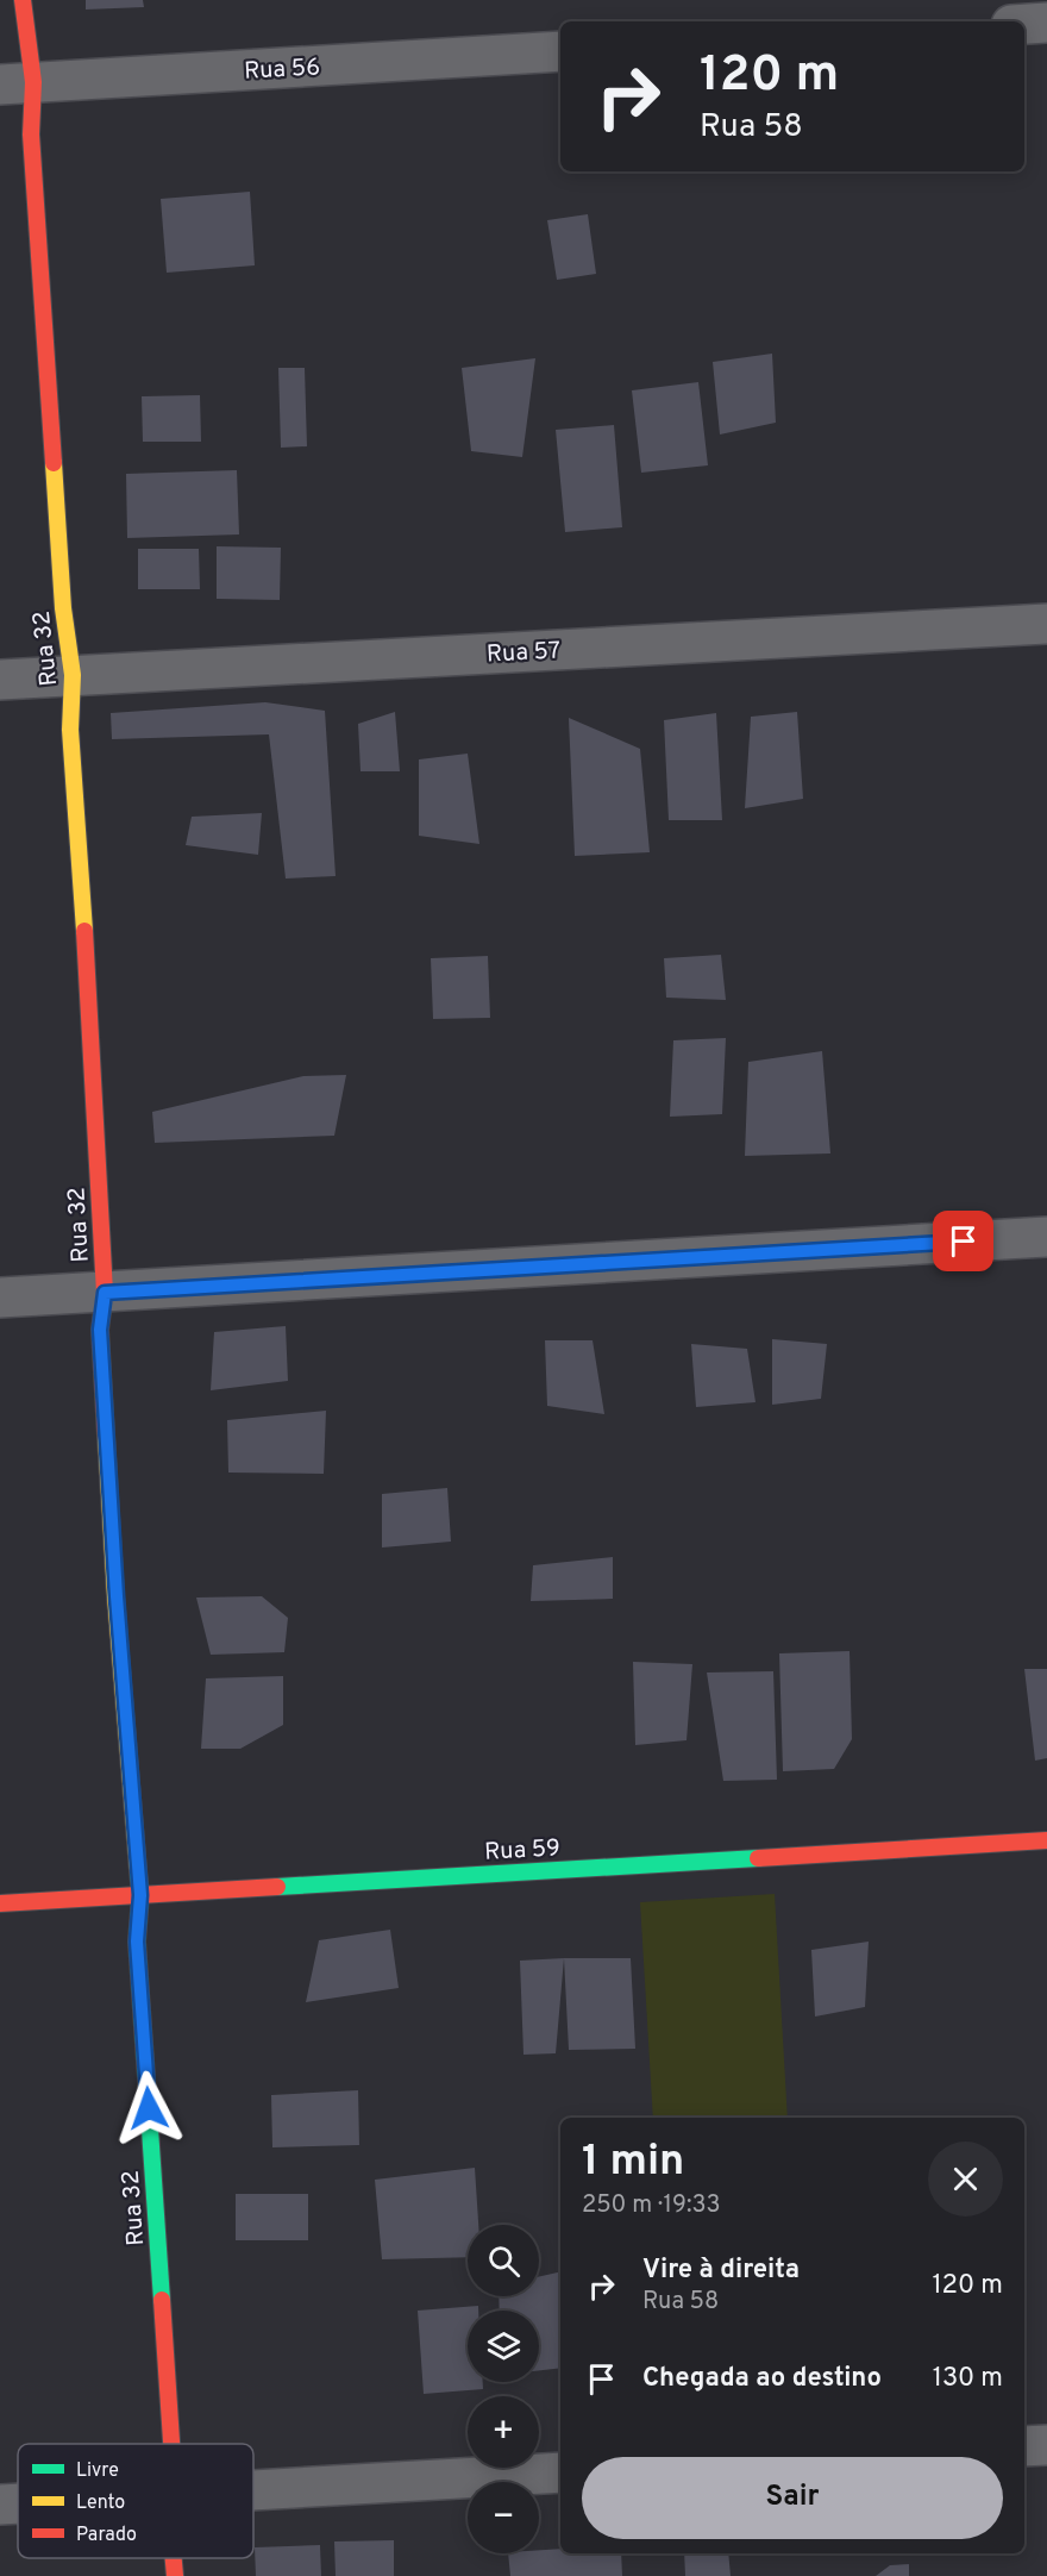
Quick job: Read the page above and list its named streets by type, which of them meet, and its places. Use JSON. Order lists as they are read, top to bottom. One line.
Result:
{"streets":{"main road":["Rua 32","Rua 59"],"street":["Rua 56","Rua 57"]},"crossings":[["Rua 56","Rua 32"],["Rua 32","Rua 57"],["Rua 32","Rua 59"]],"legend":["Livre","Lento","Parado"],"page":{"turn":["120 m","Rua 58"],"heading":["1 min","250 m · 19:33"],"map_buttons":["+","−"],"list":[{"name":"Vire à direita","note":"Rua 58","value":"120 m"},{"name":"Chegada ao destino","value":"130 m"}],"buttons":"Sair"}}
